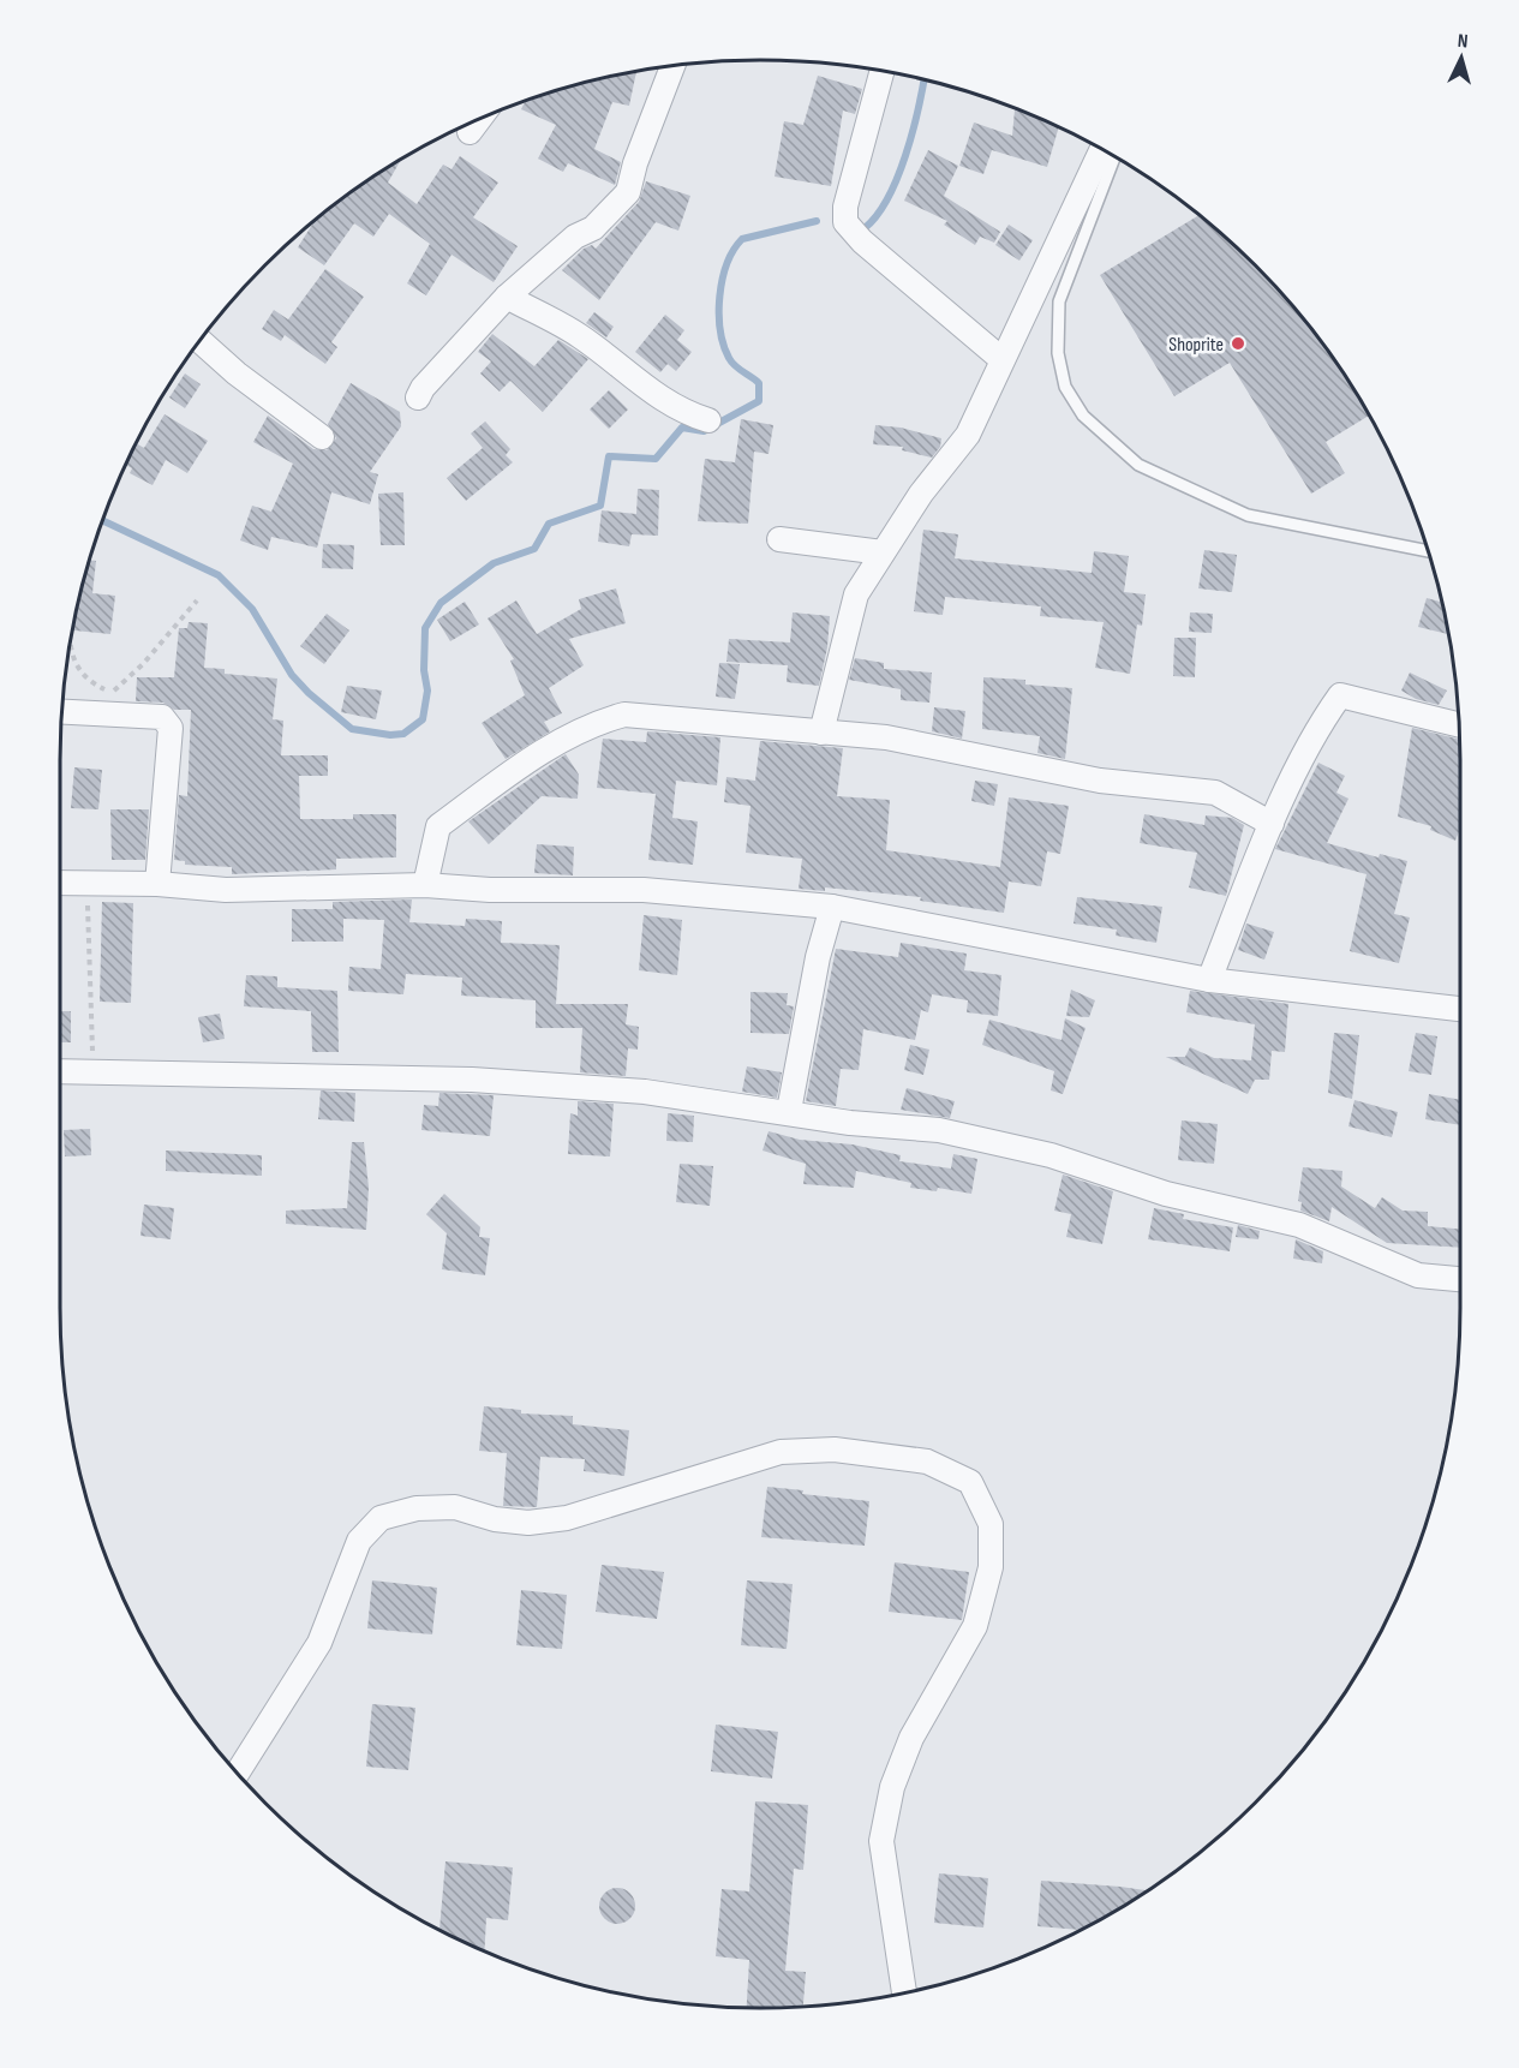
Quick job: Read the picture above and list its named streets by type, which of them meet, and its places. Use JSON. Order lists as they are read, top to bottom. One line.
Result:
{"places":["Shoprite"],"north":"top"}
